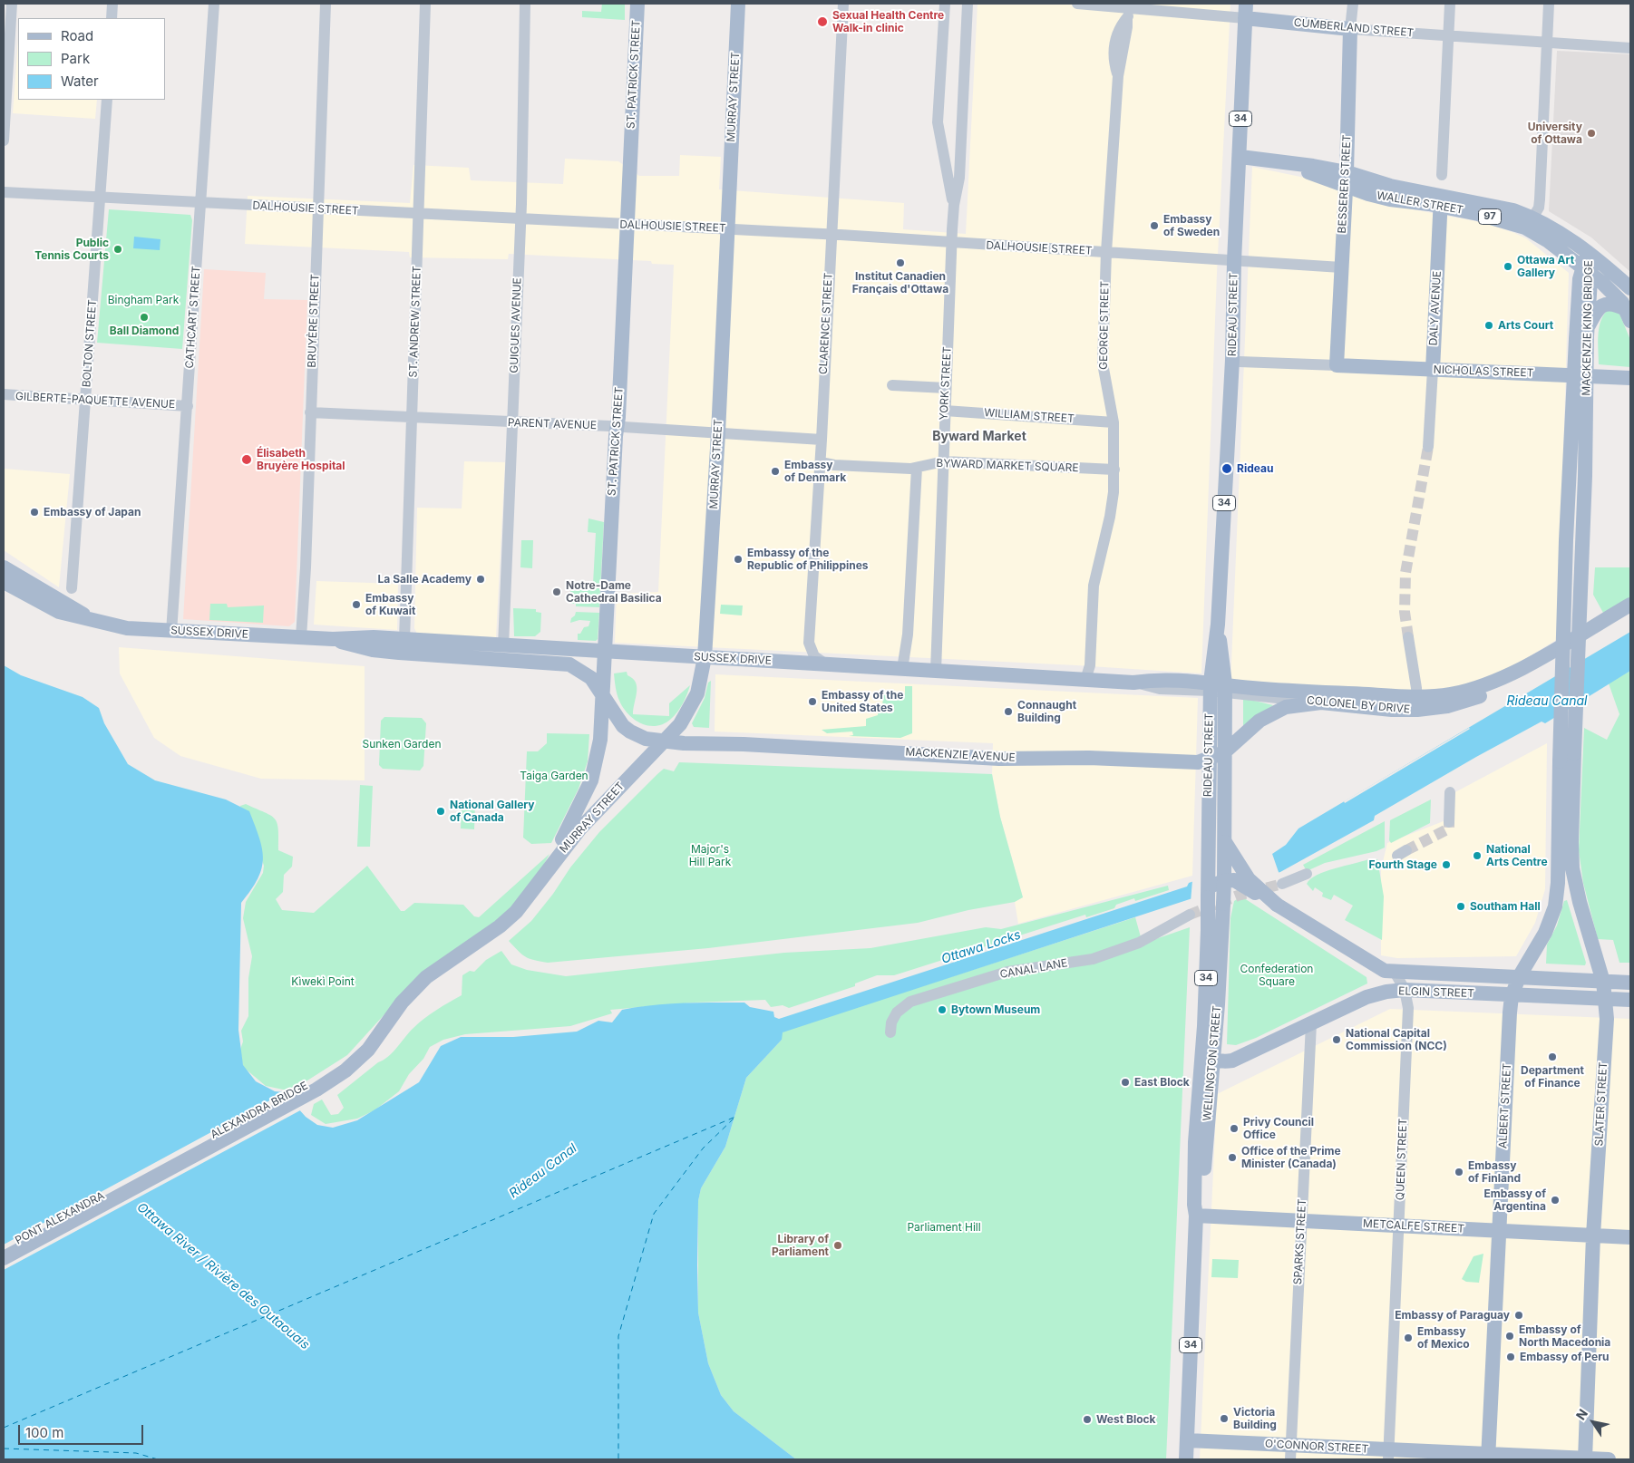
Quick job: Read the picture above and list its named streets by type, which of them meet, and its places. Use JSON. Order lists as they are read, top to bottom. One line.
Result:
{"streets":{"main road":["CUMBERLAND STREET","ST. PATRICK STREET","MURRAY STREET","34","BESSERER STREET","WALLER STREET","97","DALY AVENUE","RIDEAU STREET","MACKENZIE KING BRIDGE","NICHOLAS STREET","SUSSEX DRIVE","COLONEL BY DRIVE","MACKENZIE AVENUE","ELGIN STREET","WELLINGTON STREET","SLATER STREET","ALBERT STREET","ALEXANDRA BRIDGE","PONT ALEXANDRA","METCALFE STREET","O'CONNOR STREET"],"street":["DALHOUSIE STREET","CATHCART STREET","BRUYÈRE STREET","ST. ANDREW STREET","CLARENCE STREET","GUIGUES AVENUE","GEORGE STREET","BOLTON STREET","YORK STREET","GILBERTE-PAQUETTE AVENUE","WILLIAM STREET","PARENT AVENUE","BYWARD MARKET SQUARE","CANAL LANE","QUEEN STREET","SPARKS STREET"]},"crossings":[["CUMBERLAND STREET","BESSERER STREET"],["CUMBERLAND STREET","RIDEAU STREET"],["CUMBERLAND STREET","GEORGE STREET"],["ST. PATRICK STREET","MURRAY STREET"],["ST. PATRICK STREET","DALHOUSIE STREET"],["ST. PATRICK STREET","PARENT AVENUE"],["ST. PATRICK STREET","SUSSEX DRIVE"],["ST. PATRICK STREET","MACKENZIE AVENUE"],["ST. PATRICK STREET","ALEXANDRA BRIDGE"],["MURRAY STREET","DALHOUSIE STREET"],["MURRAY STREET","PARENT AVENUE"],["MURRAY STREET","SUSSEX DRIVE"],["MURRAY STREET","MACKENZIE AVENUE"],["MURRAY STREET","ALEXANDRA BRIDGE"],["BESSERER STREET","WALLER STREET"],["BESSERER STREET","DALHOUSIE STREET"],["BESSERER STREET","NICHOLAS STREET"],["WALLER STREET","DALY AVENUE"],["WALLER STREET","RIDEAU STREET"],["WALLER STREET","MACKENZIE KING BRIDGE"],["DALHOUSIE STREET","RIDEAU STREET"],["DALHOUSIE STREET","CATHCART STREET"],["DALHOUSIE STREET","BRUYÈRE STREET"],["DALHOUSIE STREET","ST. ANDREW STREET"],["DALHOUSIE STREET","CLARENCE STREET"],["DALHOUSIE STREET","GUIGUES AVENUE"],["DALHOUSIE STREET","GEORGE STREET"],["DALHOUSIE STREET","BOLTON STREET"],["DALHOUSIE STREET","YORK STREET"],["DALY AVENUE","NICHOLAS STREET"],["RIDEAU STREET","SUSSEX DRIVE"],["RIDEAU STREET","COLONEL BY DRIVE"],["RIDEAU STREET","MACKENZIE AVENUE"],["RIDEAU STREET","ELGIN STREET"],["RIDEAU STREET","WELLINGTON STREET"],["CATHCART STREET","GILBERTE-PAQUETTE AVENUE"],["CATHCART STREET","SUSSEX DRIVE"],["BRUYÈRE STREET","PARENT AVENUE"],["BRUYÈRE STREET","SUSSEX DRIVE"],["ST. ANDREW STREET","PARENT AVENUE"],["ST. ANDREW STREET","SUSSEX DRIVE"],["CLARENCE STREET","PARENT AVENUE"],["CLARENCE STREET","BYWARD MARKET SQUARE"],["GUIGUES AVENUE","PARENT AVENUE"],["GUIGUES AVENUE","SUSSEX DRIVE"],["GEORGE STREET","WILLIAM STREET"],["GEORGE STREET","BYWARD MARKET SQUARE"],["GEORGE STREET","SUSSEX DRIVE"],["MACKENZIE KING BRIDGE","SLATER STREET"],["MACKENZIE KING BRIDGE","ALBERT STREET"],["BOLTON STREET","GILBERTE-PAQUETTE AVENUE"],["YORK STREET","WILLIAM STREET"],["YORK STREET","BYWARD MARKET SQUARE"],["YORK STREET","SUSSEX DRIVE"],["SUSSEX DRIVE","COLONEL BY DRIVE"],["SUSSEX DRIVE","MACKENZIE AVENUE"],["COLONEL BY DRIVE","MACKENZIE AVENUE"],["ELGIN STREET","WELLINGTON STREET"],["ELGIN STREET","SLATER STREET"],["ELGIN STREET","ALBERT STREET"],["ELGIN STREET","QUEEN STREET"],["ELGIN STREET","SPARKS STREET"],["WELLINGTON STREET","METCALFE STREET"],["WELLINGTON STREET","O'CONNOR STREET"],["SLATER STREET","METCALFE STREET"],["SLATER STREET","O'CONNOR STREET"],["ALBERT STREET","METCALFE STREET"],["ALBERT STREET","O'CONNOR STREET"],["ALEXANDRA BRIDGE","PONT ALEXANDRA"],["QUEEN STREET","METCALFE STREET"],["QUEEN STREET","O'CONNOR STREET"],["METCALFE STREET","SPARKS STREET"],["SPARKS STREET","O'CONNOR STREET"]],"districts":["Byward Market"],"water":["Rideau Canal","Ottawa Locks","Ottawa River / Rivière des Outaouais"],"parks":["Bingham Park","Sunken Garden","Taiga Garden","Major's Hill Park","Confederation Square","Kìwekì Point","Parliament Hill"],"places":["Sexual Health Centre Walk-in clinic","University of Ottawa","Embassy of Sweden","Public Tennis Courts","Institut Canadien Français d'Ottawa","Ottawa Art Gallery","Ball Diamond","Arts Court","Élisabeth Bruyère Hospital","Rideau","Embassy of Denmark","Embassy of Japan","Embassy of the Republic of Philippines","La Salle Academy","Notre-Dame Cathedral Basilica","Embassy of Kuwait","Embassy of the United States","Connaught Building","National Gallery of Canada","National Arts Centre","Fourth Stage","Southam Hall","Bytown Museum","National Capital Commission (NCC)","Department of Finance","East Block","Privy Council Office","Office of the Prime Minister (Canada)","Embassy of Finland","Embassy of Argentina","Library of Parliament","Embassy of Paraguay","Embassy of North Macedonia","Embassy of Mexico","Embassy of Peru","Victoria Building","West Block"],"legend":["Road","Park","Water"],"scale_bar":"100 m","north":"top left"}
